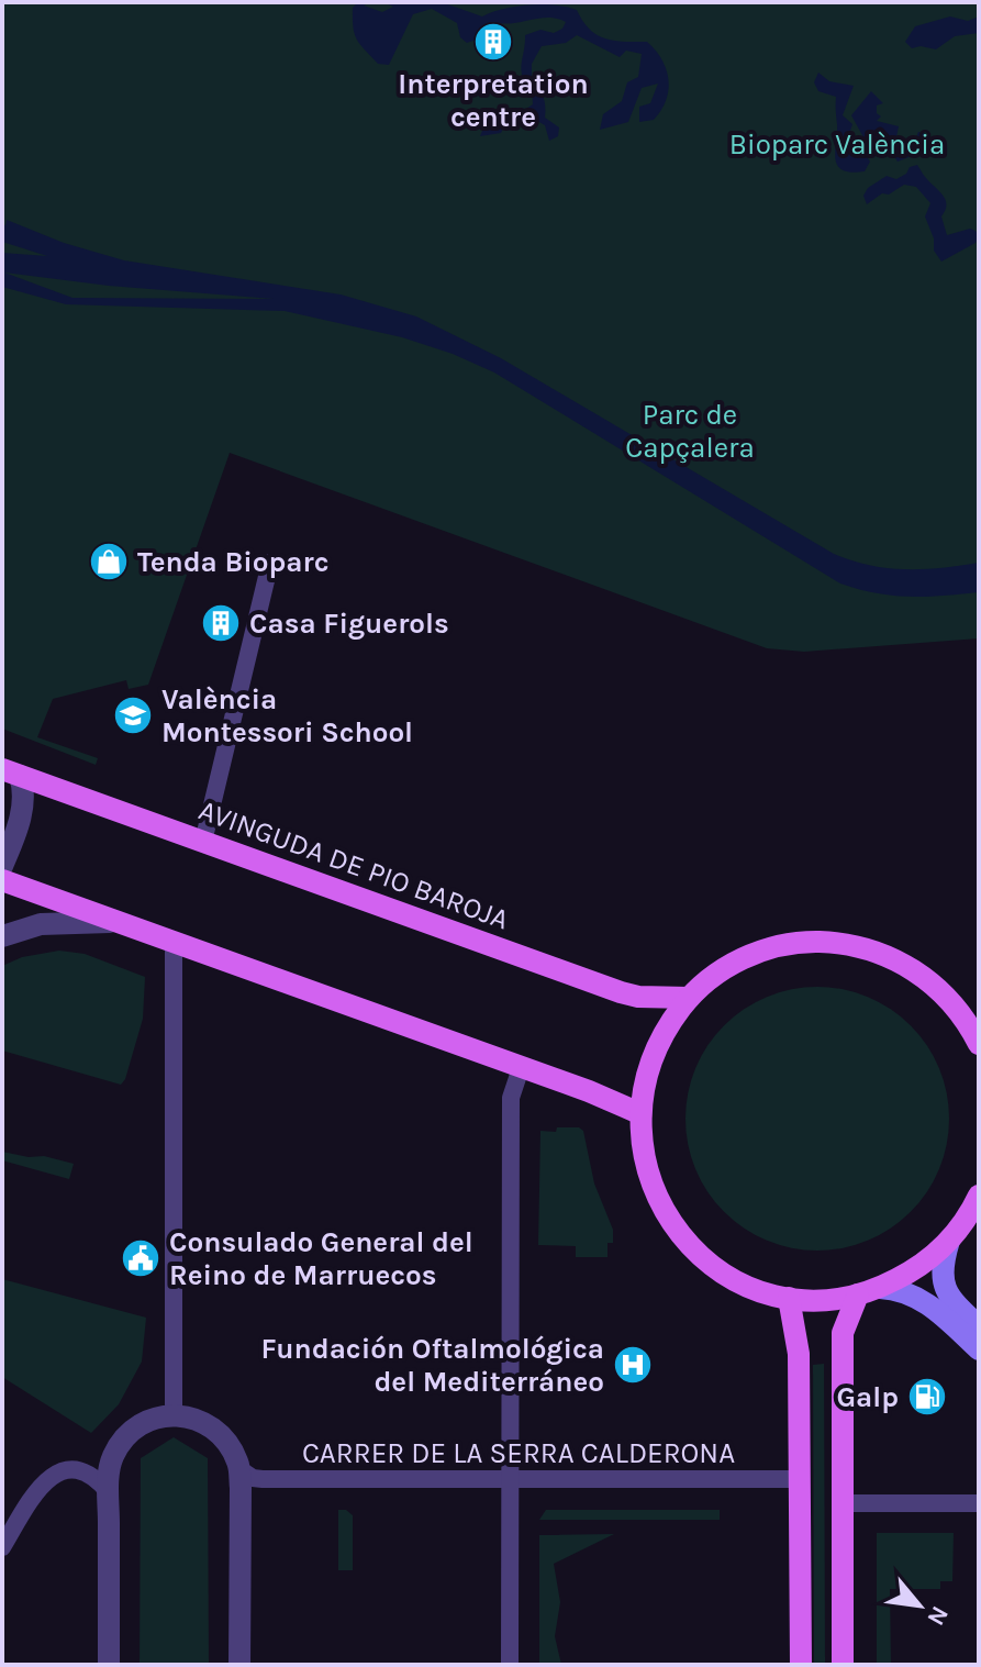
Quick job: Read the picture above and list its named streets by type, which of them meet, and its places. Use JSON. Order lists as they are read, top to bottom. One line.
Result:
{"streets":{"main road":["AVINGUDA DE PIO BAROJA"],"street":["CARRER DE LA SERRA CALDERONA"]},"parks":["Bioparc València","Parc de Capçalera"],"places":{"building":["Interpretation centre","Casa Figuerols"],"shop":["Tenda Bioparc"],"school or university":["València Montessori School"],"public building":["Consulado General del Reino de Marruecos"],"hospital":["Fundación Oftalmológica del Mediterráneo"],"fuel station":["Galp"]},"north":"bottom right"}
